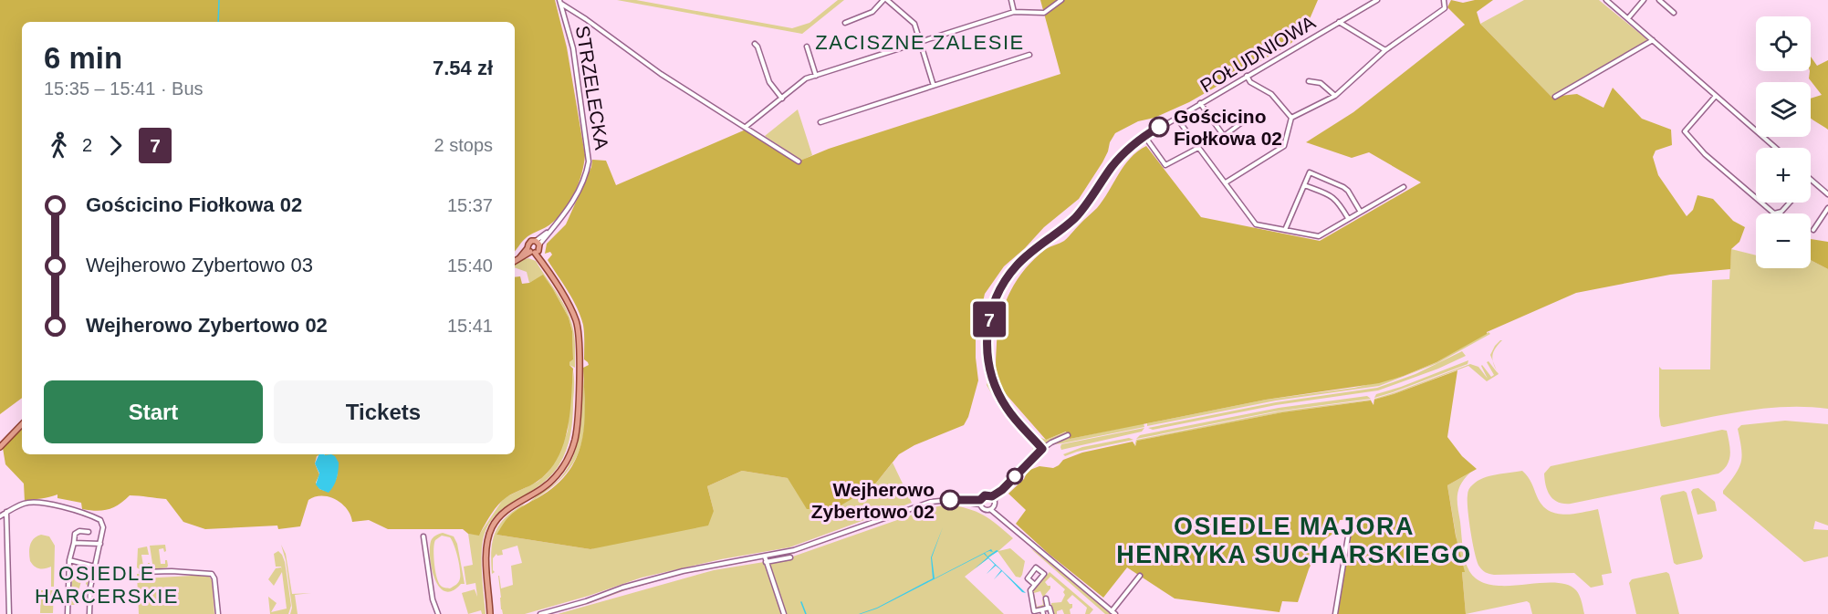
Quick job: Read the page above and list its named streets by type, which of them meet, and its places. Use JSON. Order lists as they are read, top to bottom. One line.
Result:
{"streets":{"street":["POŁUDNIOWA","STRZELECKA"]},"districts":["ZACISZNE ZALESIE","OSIEDLE MAJORA HENRYKA SUCHARSKIEGO","OSIEDLE HARCERSKIE"],"places":["Gościcino Fiołkowa 02","Wejherowo Zybertowo 02"],"lines":["bus line 7"],"page":{"on_map":"7","map_buttons":["+","−"],"heading":["6 min","15:35 – 15:41 · Bus","7.54 zł"],"legs":["2","7","2 stops"],"list":[{"name":"Gościcino Fiołkowa 02","value":"15:37"},{"name":"Wejherowo Zybertowo 03","value":"15:40"},{"name":"Wejherowo Zybertowo 02","value":"15:41"}],"buttons":["Start","Tickets"]}}
